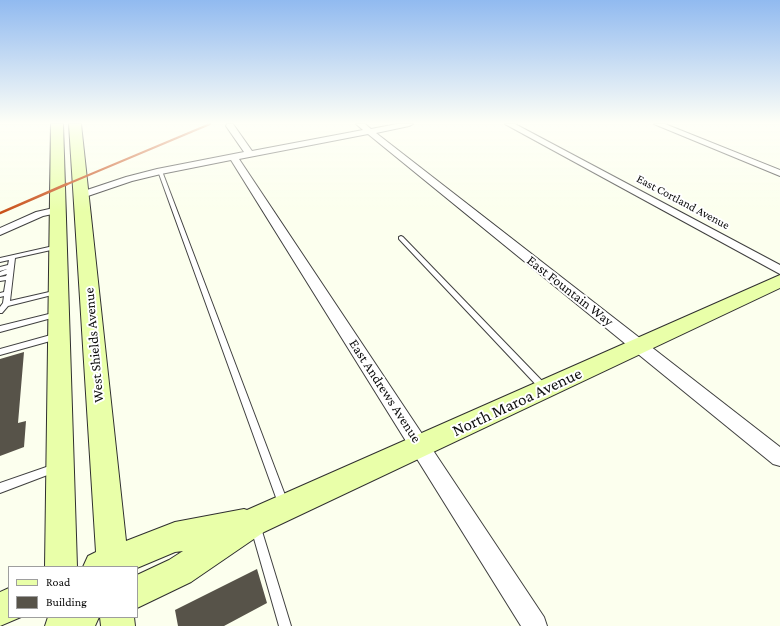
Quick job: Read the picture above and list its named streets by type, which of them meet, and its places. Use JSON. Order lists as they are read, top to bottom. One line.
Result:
{"streets":{"main road":["West Shields Avenue","North Maroa Avenue"],"street":["East Cortland Avenue","East Fountain Way","East Andrews Avenue"]},"crossings":[["East Fountain Way","North Maroa Avenue"],["West Shields Avenue","North Maroa Avenue"],["East Andrews Avenue","North Maroa Avenue"]],"legend":["Road","Building"]}
